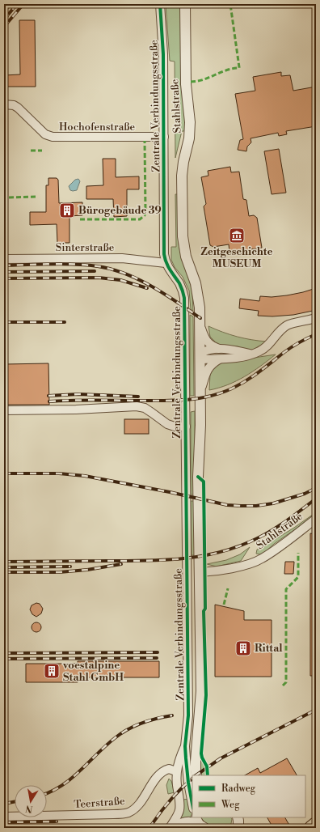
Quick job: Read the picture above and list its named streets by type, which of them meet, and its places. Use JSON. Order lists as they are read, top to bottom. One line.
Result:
{"streets":{"street":["Zentrale Verbindungsstraße","Stahlstraße","Hochofenstraße","Sinterstraße","Teerstraße"]},"crossings":[["Zentrale Verbindungsstraße","Hochofenstraße"],["Zentrale Verbindungsstraße","Sinterstraße"]],"places":{"building":["Bürogebäude 39","Rittal","voestalpine Stahl GmbH"],"museum":["Zeitgeschichte MUSEUM"]},"legend":["Radweg","Weg"],"north":"bottom"}
